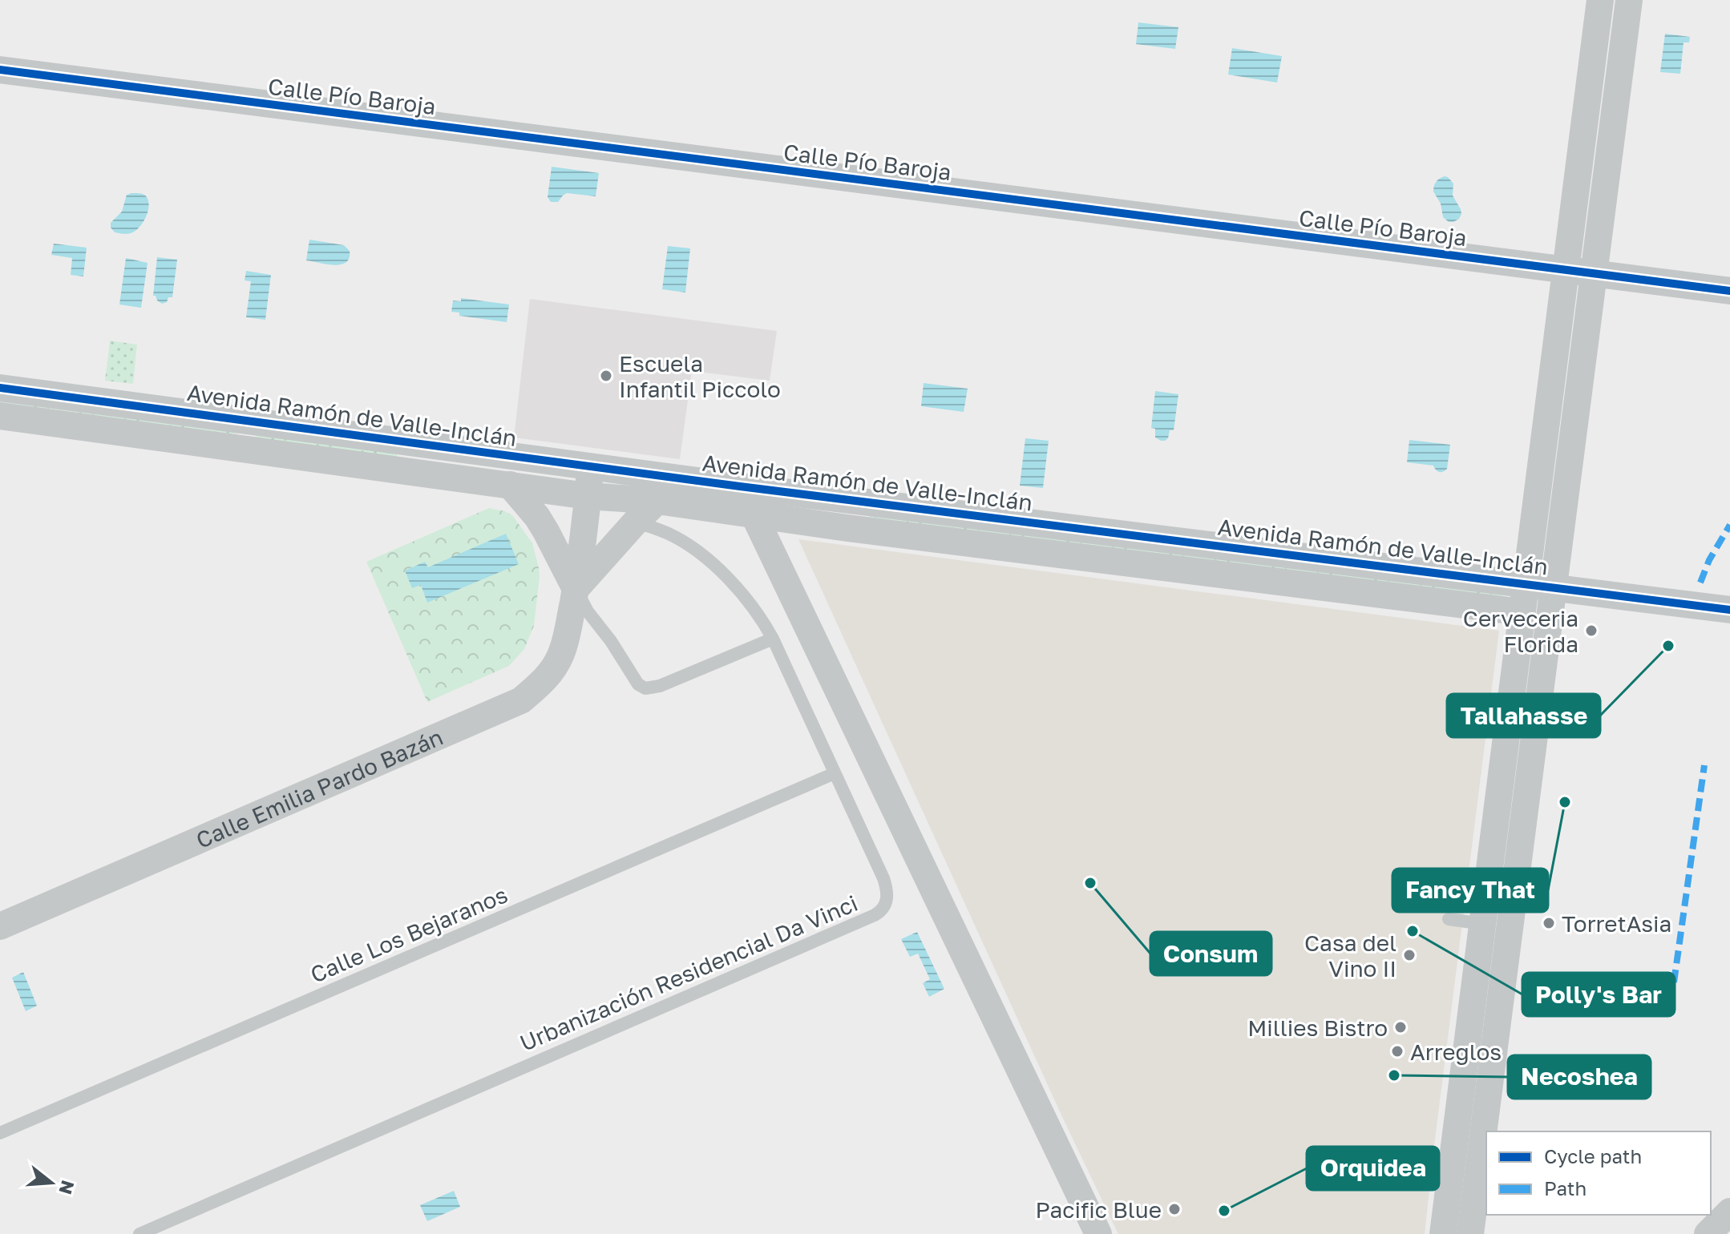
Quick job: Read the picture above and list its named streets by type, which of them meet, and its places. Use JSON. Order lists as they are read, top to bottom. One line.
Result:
{"streets":{"street":["Calle Pío Baroja","Avenida Ramón de Valle-Inclán","Calle Emilia Pardo Bazán"],"lane":["Calle Los Bejaranos","Urbanización Residencial Da Vinci"]},"crossings":[["Avenida Ramón de Valle-Inclán","Calle Emilia Pardo Bazán"],["Calle Los Bejaranos","Urbanización Residencial Da Vinci"]],"places":["Escuela Infantil Piccolo","Cerveceria Florida","Tallahasse","Fancy That","Consum","TorretAsia","Polly's Bar","Casa del Vino II","Millies Bistro","Arreglos","Necoshea","Pacific Blue","Orquidea"],"legend":["Cycle path","Path"],"north":"right"}
